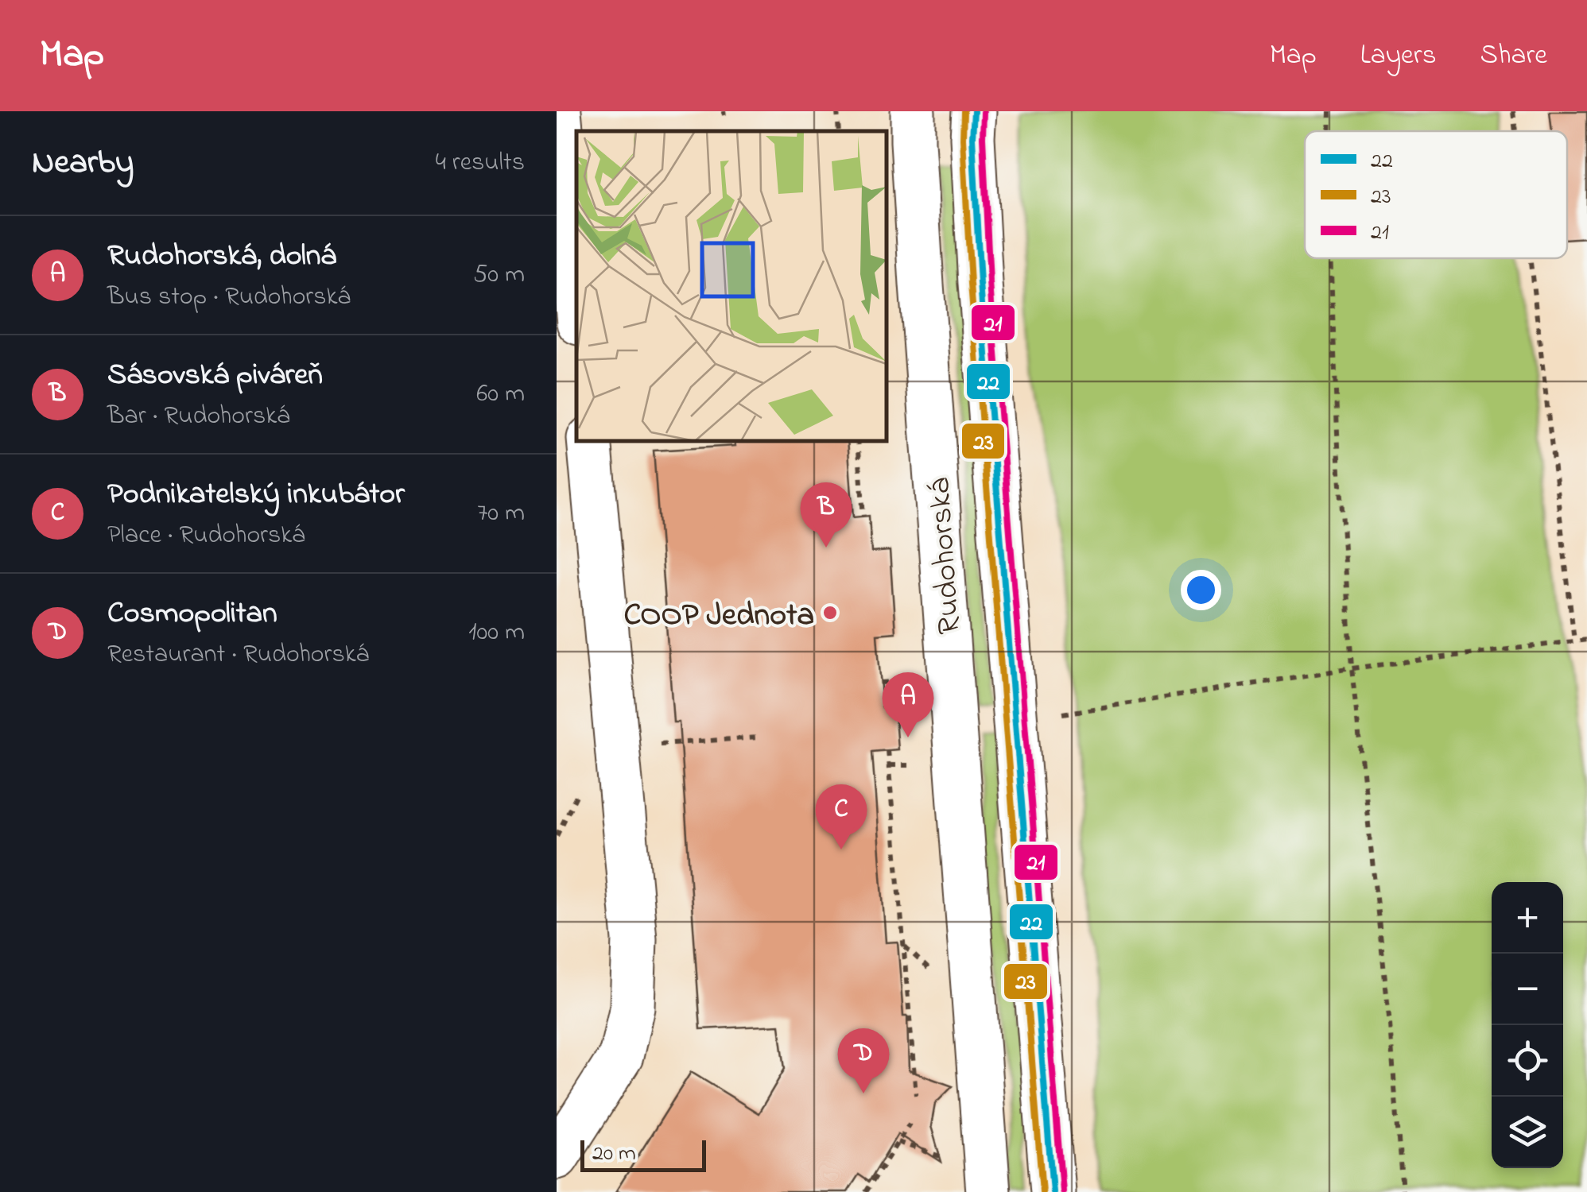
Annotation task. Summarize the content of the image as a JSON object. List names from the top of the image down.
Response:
{
  "streets": {
    "street": ["Rudohorská"]
  },
  "places": ["COOP Jednota"],
  "lines": ["transit line 22", "transit line 23", "transit line 21"],
  "legend": ["22", "23", "21"],
  "scale_bar": "20 m",
  "page": {
    "header": "Map",
    "nav": ["Map", "Layers", "Share"],
    "heading": ["Nearby", "4 results"],
    "list": [
      {
        "mark": "A",
        "name": "Rudohorská, dolná",
        "note": "Bus stop · Rudohorská",
        "value": "50 m"
      },
      {
        "mark": "B",
        "name": "Sásovská piváreň",
        "note": "Bar · Rudohorská",
        "value": "60 m"
      },
      {
        "mark": "C",
        "name": "Podnikatelský inkubátor",
        "note": "Place · Rudohorská",
        "value": "70 m"
      },
      {
        "mark": "D",
        "name": "Cosmopolitan",
        "note": "Restaurant · Rudohorská",
        "value": "100 m"
      }
    ],
    "pins": [
      "B",
      "A",
      "C",
      "D"
    ],
    "map_buttons": ["+", "−"],
    "scale": "20 m"
  }
}
